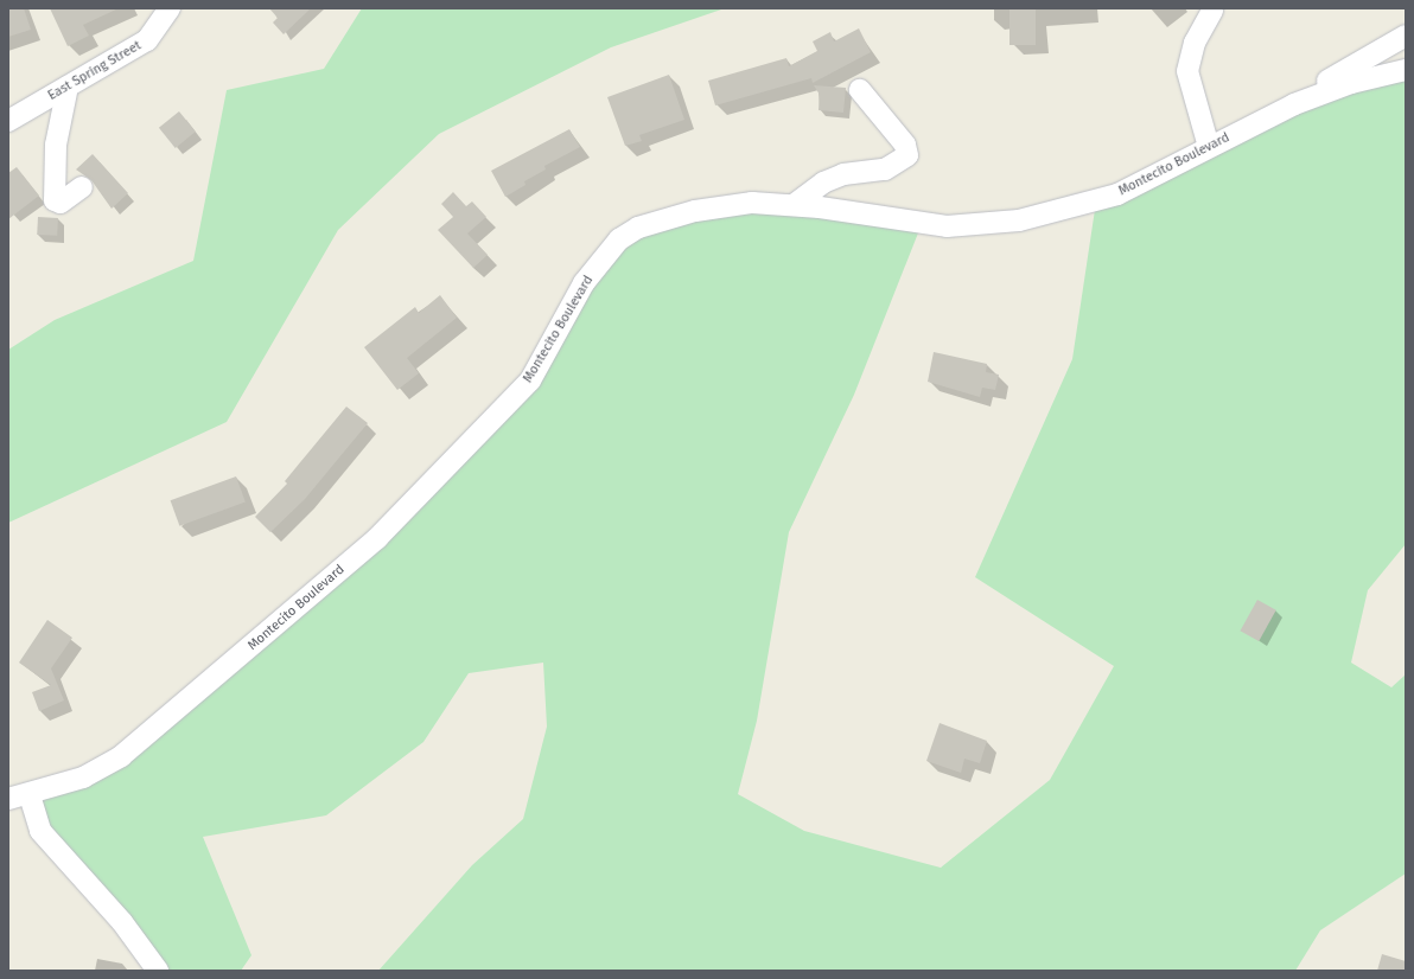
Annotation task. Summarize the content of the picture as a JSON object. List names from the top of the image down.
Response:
{
  "streets": {
    "street": ["East Spring Street", "Montecito Boulevard"]
  }
}
